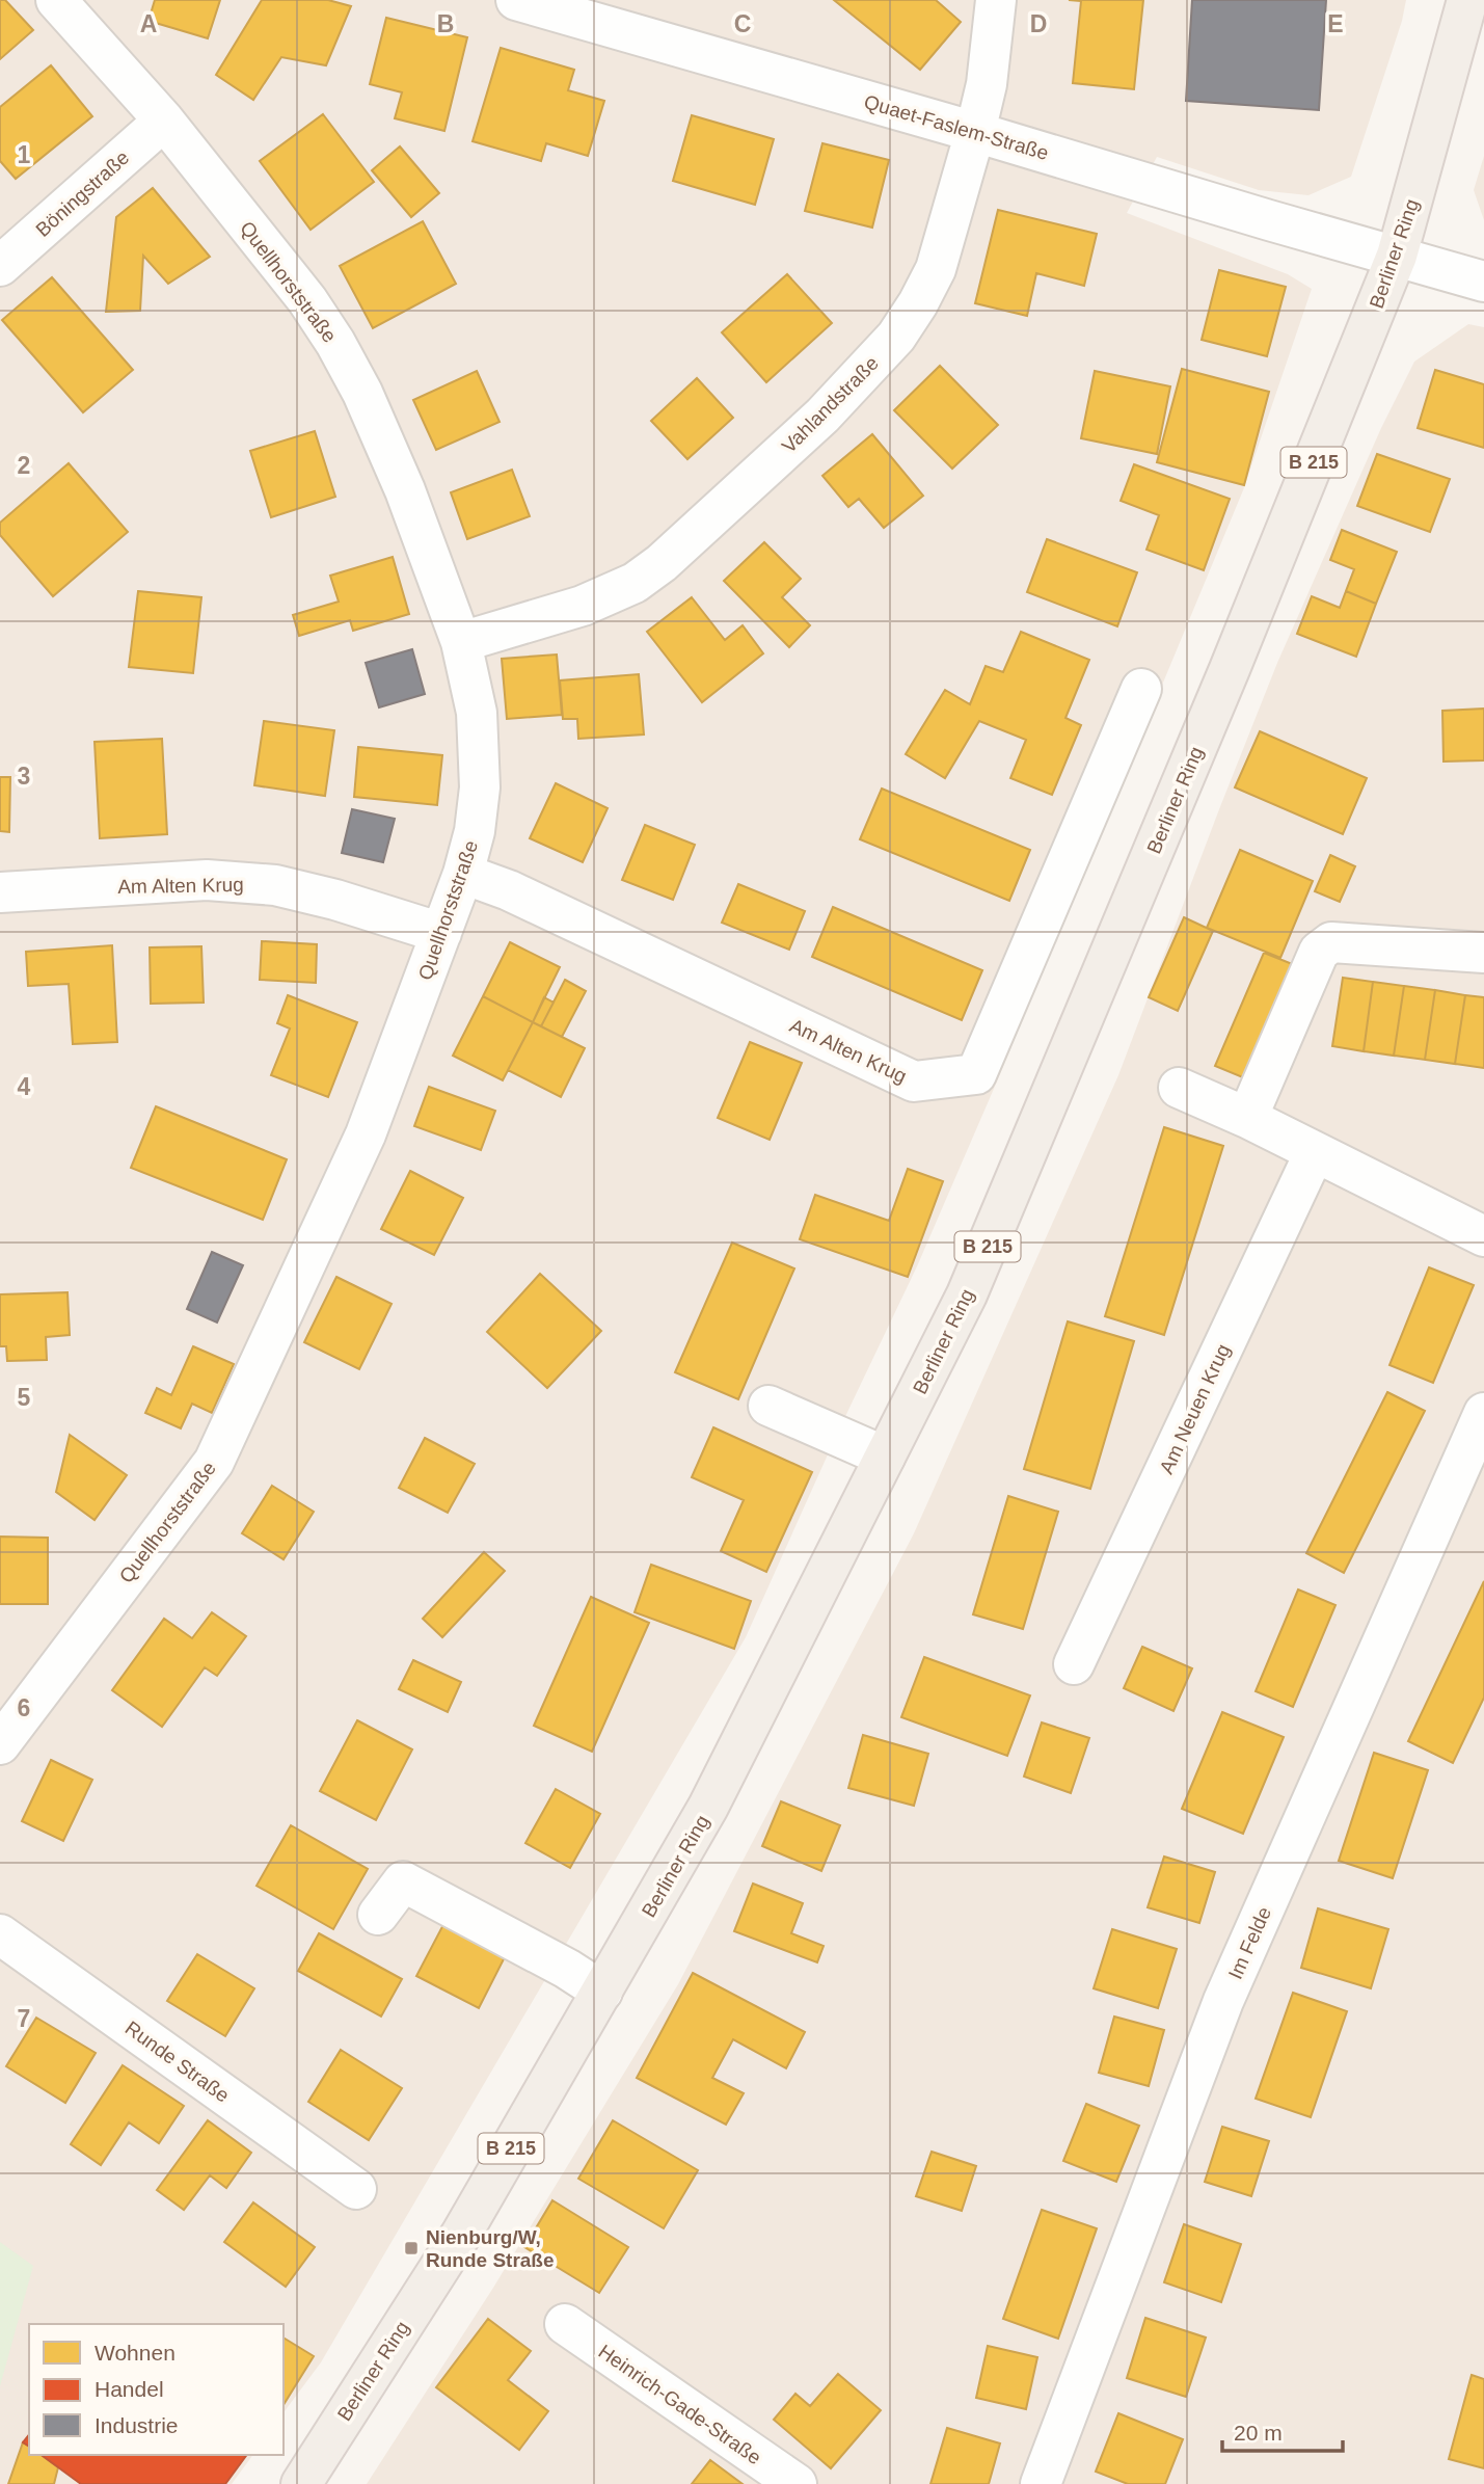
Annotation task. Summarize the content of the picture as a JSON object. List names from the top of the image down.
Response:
{
  "streets": {
    "main road": ["Berliner Ring", "B 215"],
    "street": [
      "Quaet-Faslem-Straße",
      "Böningstraße",
      "Quellhorststraße",
      "Vahlandstraße",
      "Am Alten Krug",
      "Am Neuen Krug",
      "Im Felde",
      "Runde Straße",
      "Heinrich-Gade-Straße"
    ]
  },
  "crossings": [
    ["Quaet-Faslem-Straße", "Berliner Ring"],
    ["Quaet-Faslem-Straße", "Vahlandstraße"],
    ["Böningstraße", "Quellhorststraße"],
    ["Quellhorststraße", "Vahlandstraße"],
    ["Quellhorststraße", "Am Alten Krug"]
  ],
  "places": {
    "transit": ["Nienburg/W, Runde Straße"]
  },
  "legend": ["Wohnen", "Handel", "Industrie"],
  "scale_bar": "20 m",
  "grid": {
    "columns": [
      "A",
      "B",
      "C",
      "D",
      "E"
    ],
    "rows": [
      "1",
      "2",
      "3",
      "4",
      "5",
      "6",
      "7"
    ]
  }
}
